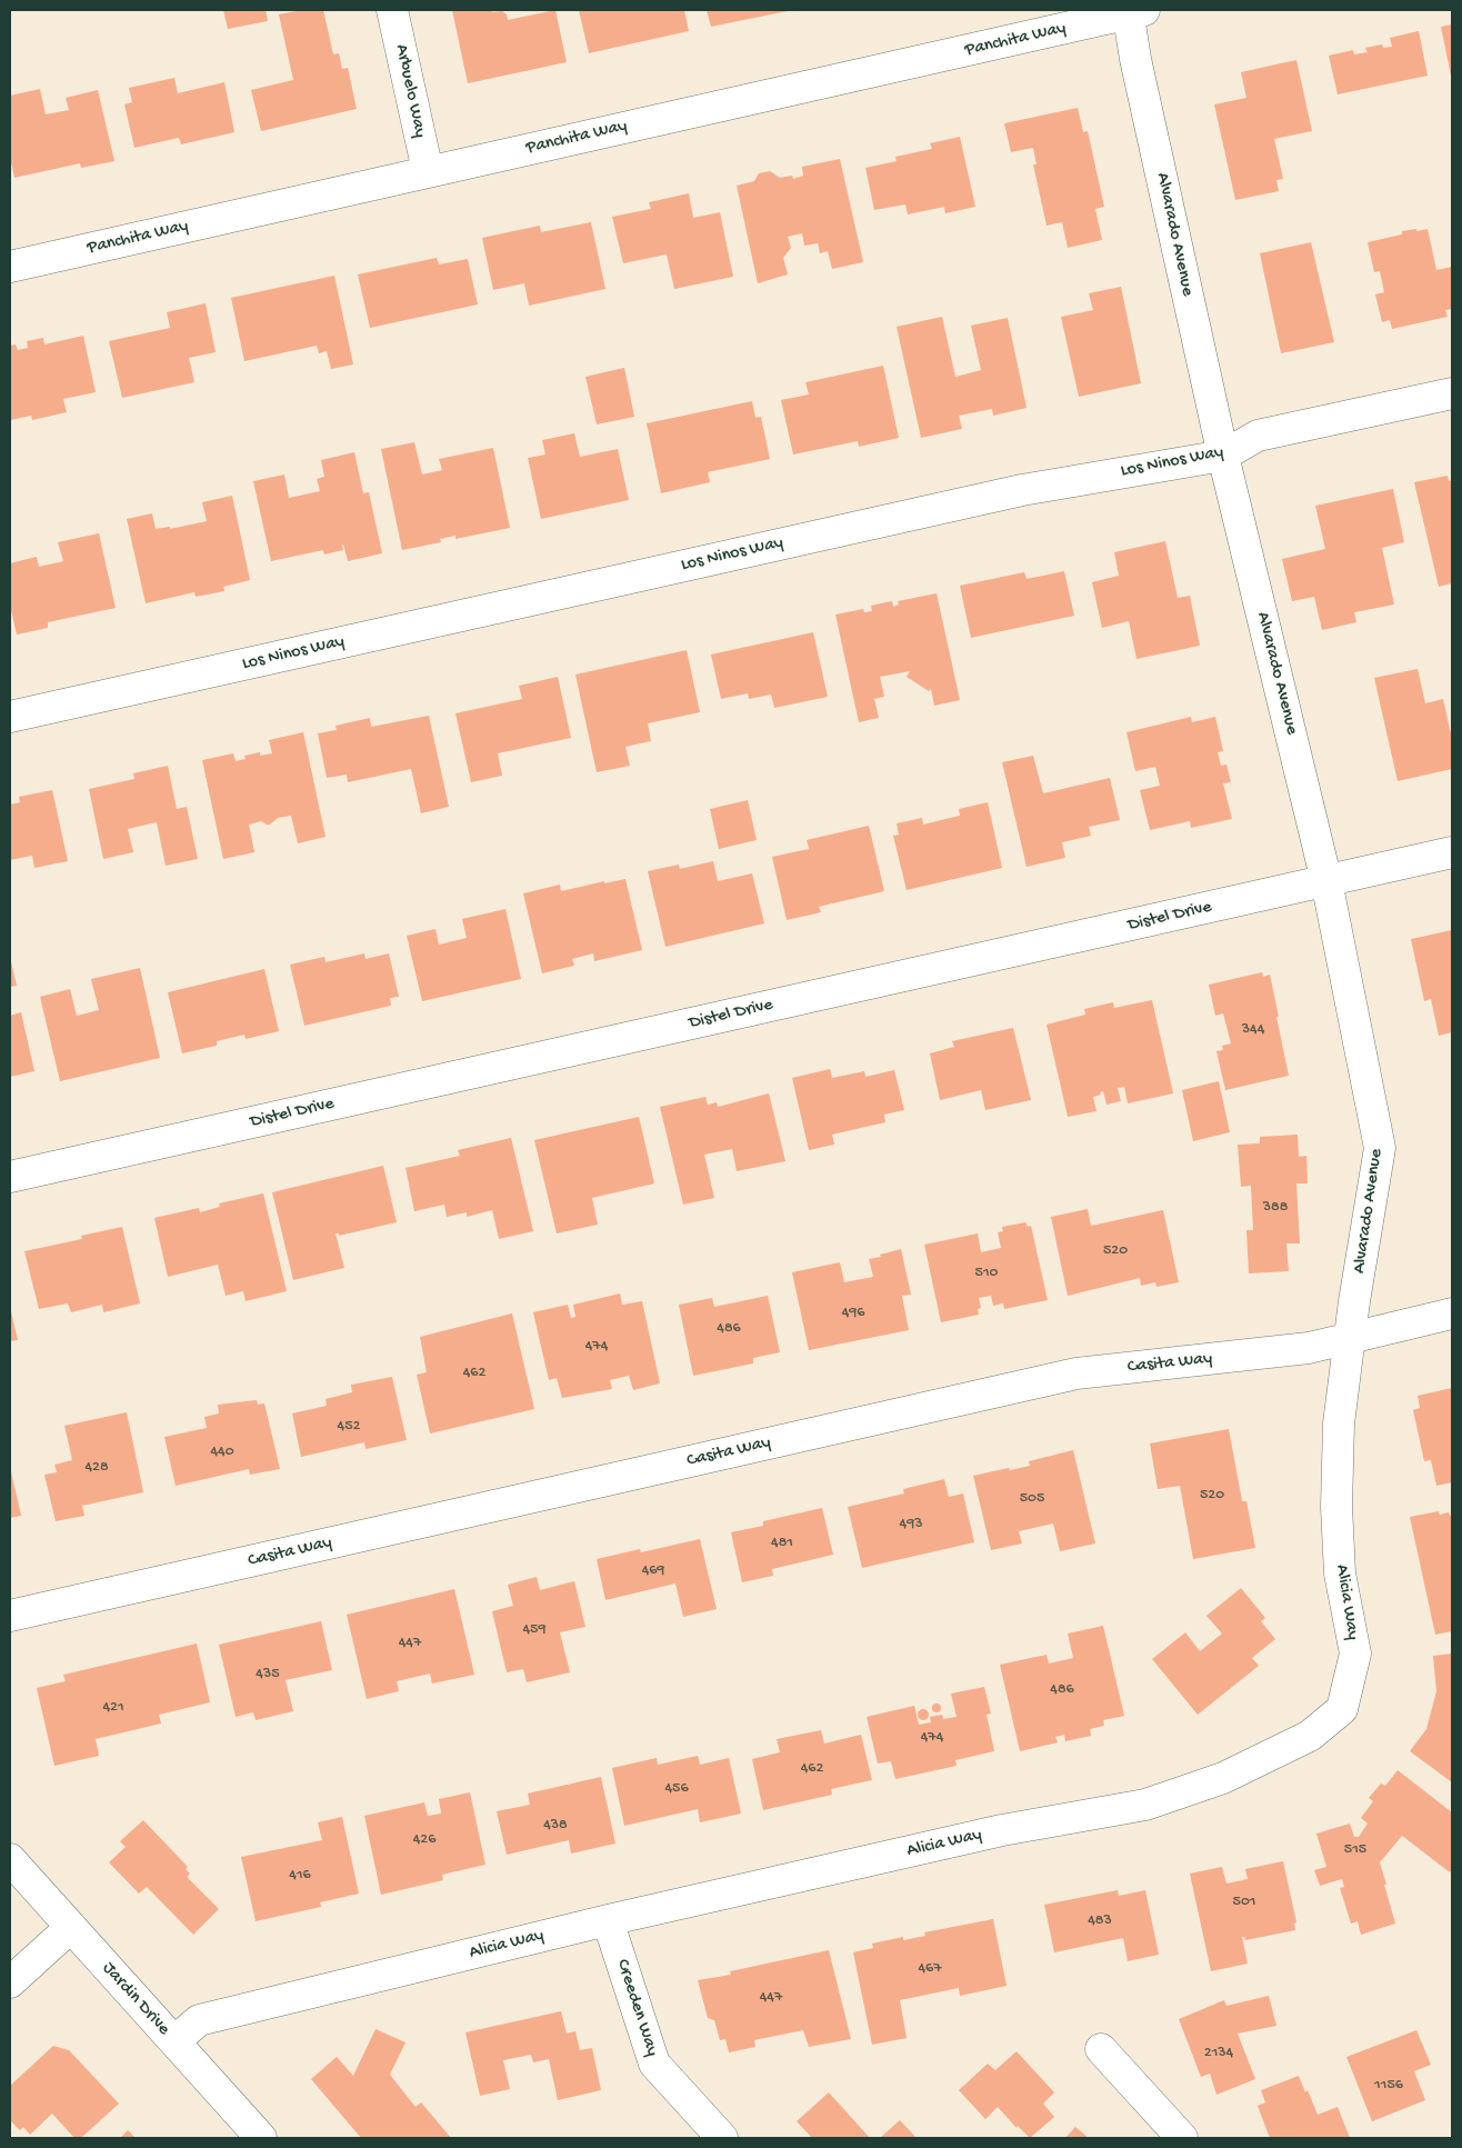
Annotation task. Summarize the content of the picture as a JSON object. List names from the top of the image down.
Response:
{
  "streets": {
    "street": [
      "Panchita Way",
      "Arbuelo Way",
      "Alvarado Avenue",
      "Los Ninos Way",
      "Distel Drive",
      "Casita Way",
      "Alicia Way",
      "Jardin Drive",
      "Creeden Way"
    ]
  },
  "crossings": [
    ["Panchita Way", "Arbuelo Way"],
    ["Panchita Way", "Alvarado Avenue"],
    ["Alvarado Avenue", "Los Ninos Way"],
    ["Alvarado Avenue", "Distel Drive"],
    ["Alvarado Avenue", "Casita Way"],
    ["Alvarado Avenue", "Alicia Way"],
    ["Casita Way", "Alicia Way"],
    ["Alicia Way", "Jardin Drive"],
    ["Alicia Way", "Creeden Way"]
  ],
  "house_numbers": [
    "344",
    "388",
    "520",
    "510",
    "496",
    "486",
    "474",
    "462",
    "452",
    "440",
    "428",
    "520",
    "505",
    "493",
    "481",
    "469",
    "459",
    "447",
    "435",
    "486",
    "421",
    "474",
    "462",
    "456",
    "438",
    "426",
    "515",
    "416",
    "501",
    "483",
    "467",
    "447",
    "2134",
    "1156"
  ]
}
